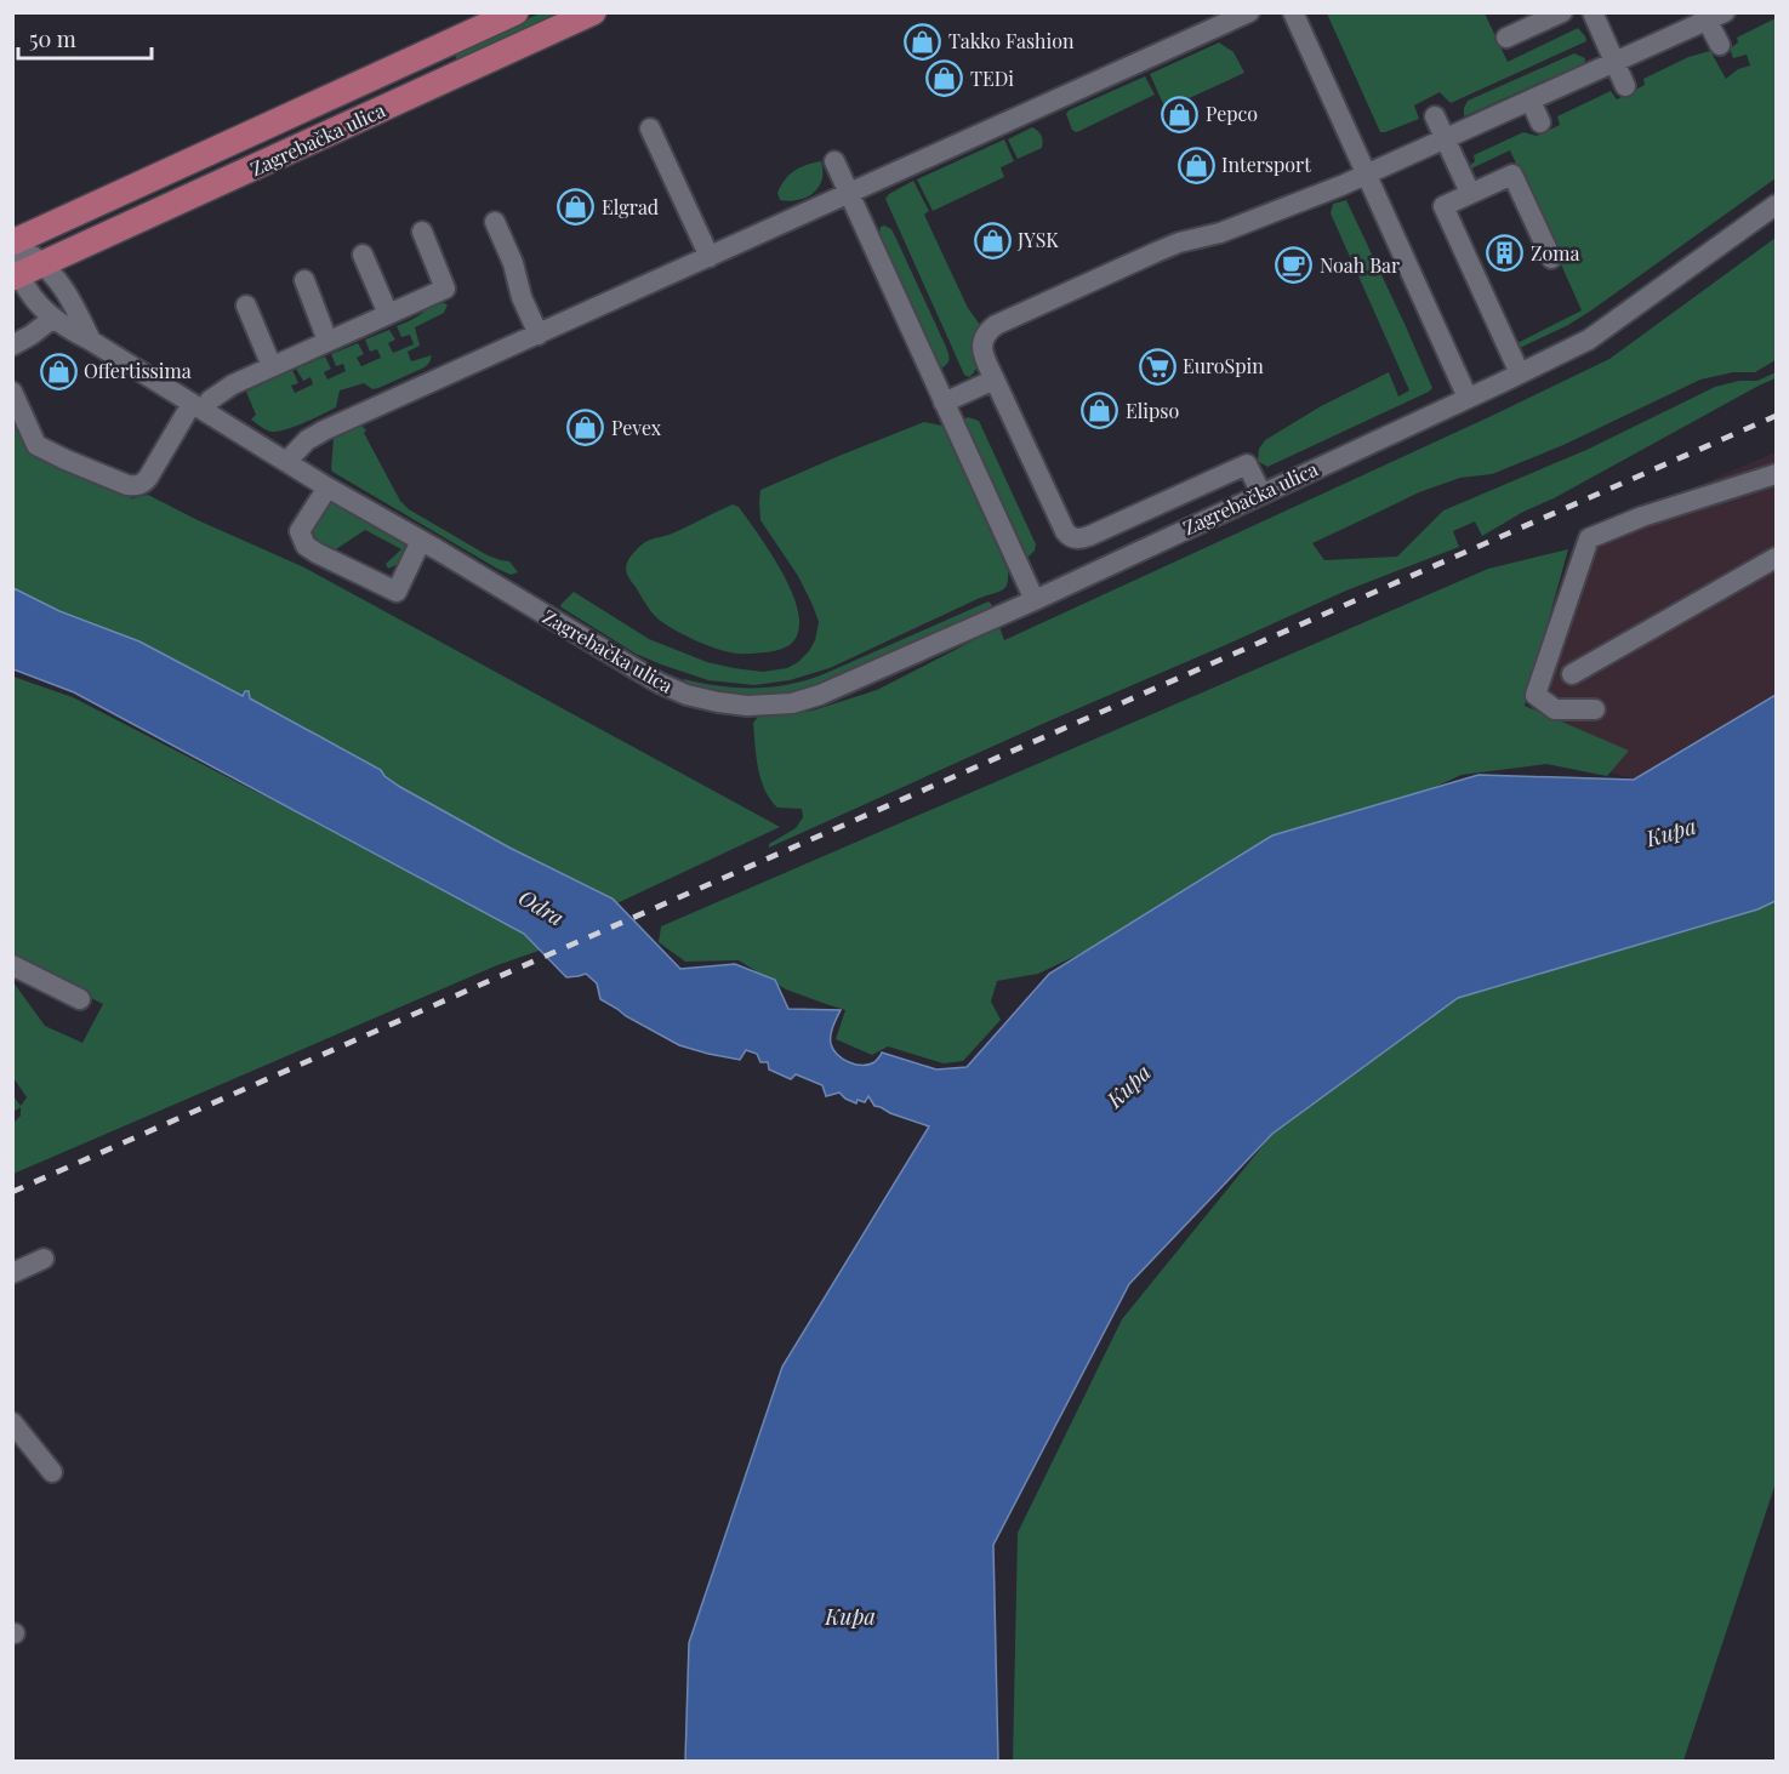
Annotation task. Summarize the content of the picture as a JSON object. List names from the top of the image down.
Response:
{
  "streets": {
    "main road": ["Zagrebačka ulica"]
  },
  "water": ["Kupa", "Odra"],
  "places": {
    "shop": [
      "Takko Fashion",
      "TEDi",
      "Pepco",
      "Intersport",
      "Elgrad",
      "JYSK",
      "Offertissima",
      "Elipso",
      "Pevex"
    ],
    "building": ["Zoma"],
    "cafe": ["Noah Bar"],
    "supermarket": ["EuroSpin"]
  },
  "scale_bar": "50 m"
}
